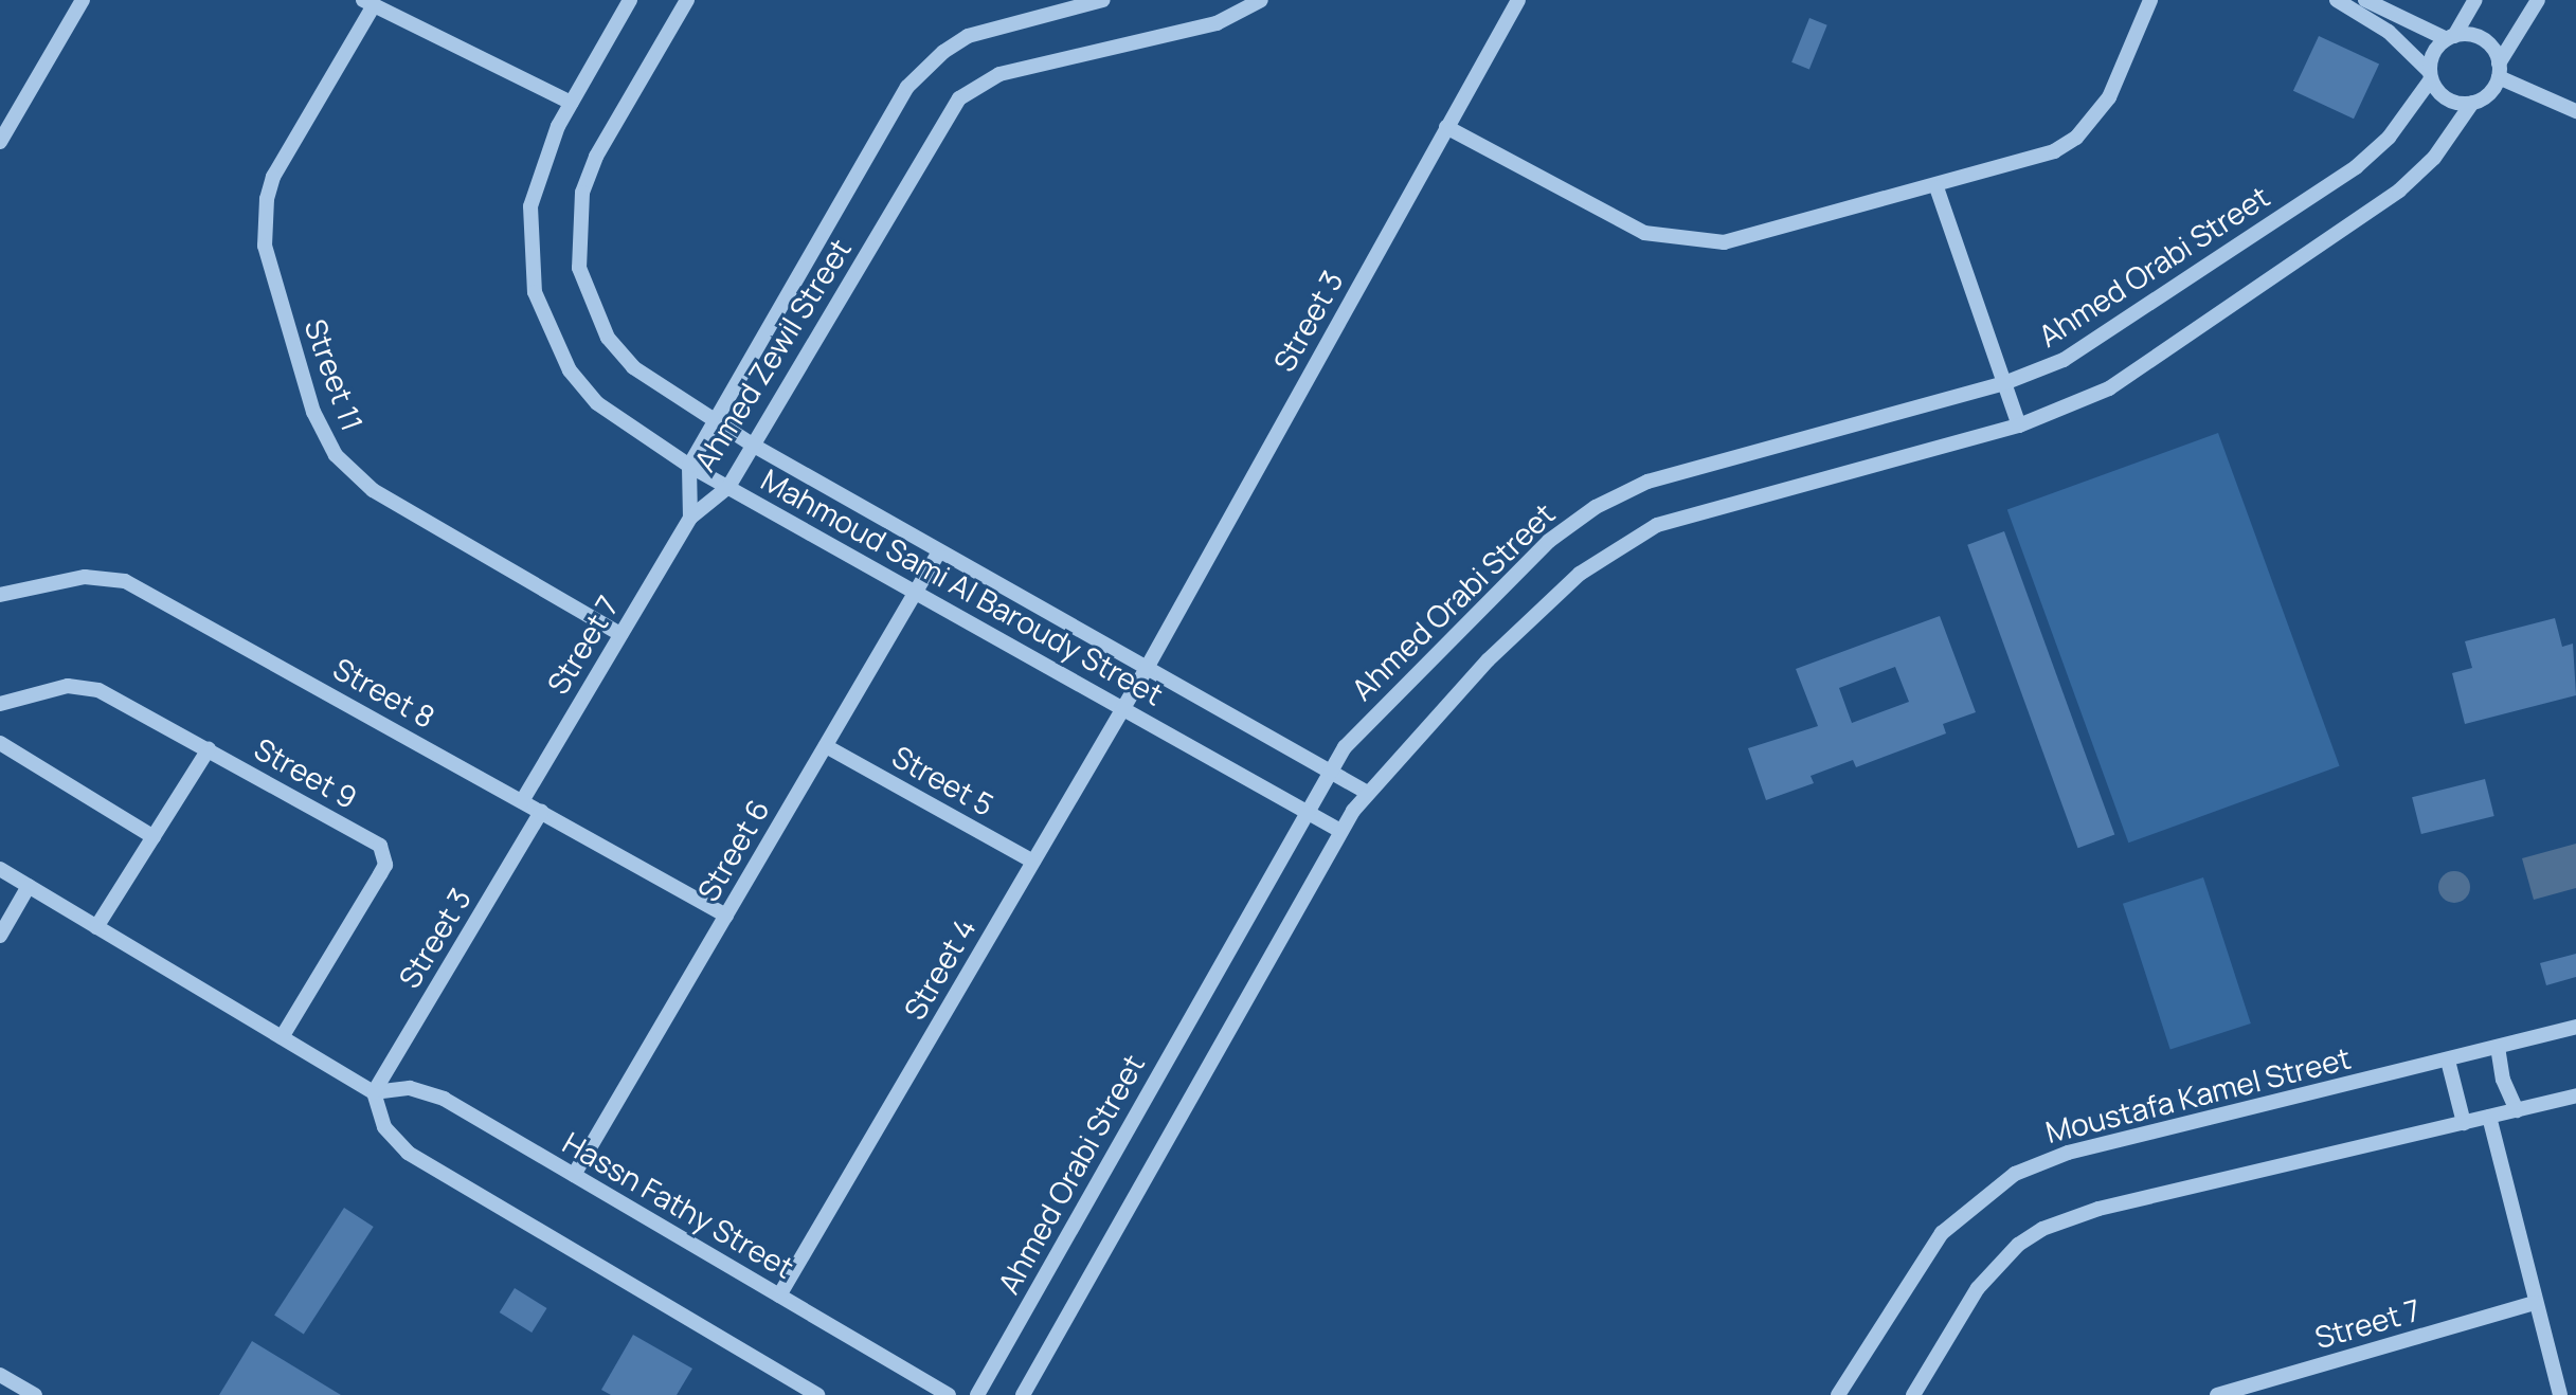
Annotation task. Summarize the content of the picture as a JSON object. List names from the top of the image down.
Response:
{
  "streets": {
    "street": [
      "Ahmed Orabi Street",
      "Street 3",
      "Ahmed Zewil Street",
      "Street 11",
      "Mahmoud Sami Al Baroudy Street",
      "Street 7",
      "Street 8",
      "Street 9",
      "Street 5",
      "Street 6",
      "Street 4",
      "Moustafa Kamel Street",
      "Hassn Fathy Street"
    ]
  },
  "crossings": [
    ["Ahmed Orabi Street", "Mahmoud Sami Al Baroudy Street"],
    ["Street 3", "Mahmoud Sami Al Baroudy Street"],
    ["Street 3", "Street 8"],
    ["Street 3", "Street 4"],
    ["Street 3", "Hassn Fathy Street"],
    ["Ahmed Zewil Street", "Mahmoud Sami Al Baroudy Street"],
    ["Ahmed Zewil Street", "Street 7"],
    ["Street 11", "Street 7"],
    ["Mahmoud Sami Al Baroudy Street", "Street 6"],
    ["Mahmoud Sami Al Baroudy Street", "Street 4"],
    ["Street 7", "Street 8"],
    ["Street 8", "Street 6"],
    ["Street 5", "Street 6"],
    ["Street 5", "Street 4"],
    ["Street 6", "Hassn Fathy Street"],
    ["Street 4", "Hassn Fathy Street"]
  ]
}
